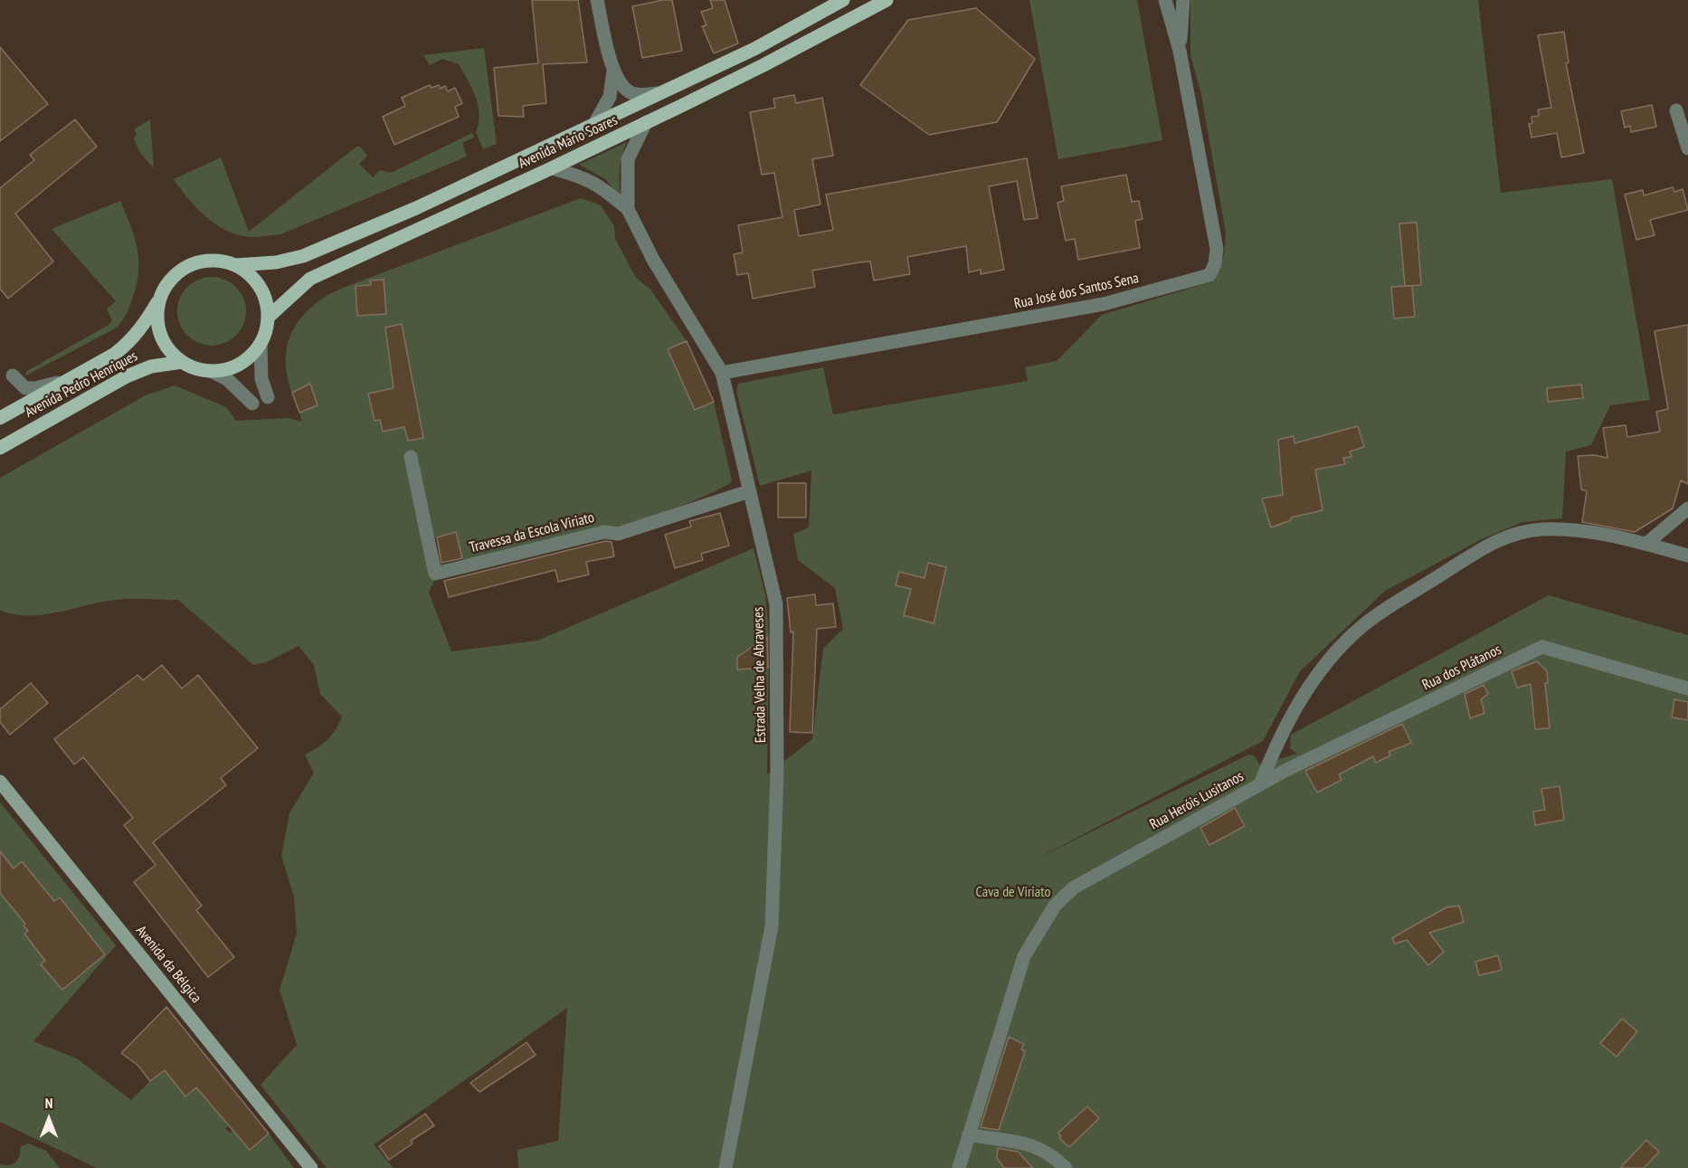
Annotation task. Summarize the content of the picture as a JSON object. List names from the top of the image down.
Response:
{
  "streets": {
    "main road": ["Avenida Mário Soares", "Avenida Pedro Henriques", "Avenida da Bélgica"],
    "street": [
      "Rua José dos Santos Sena",
      "Travessa da Escola Viriato",
      "Rua dos Plátanos",
      "Estrada Velha de Abraveses",
      "Rua Heróis Lusitanos"
    ]
  },
  "crossings": [
    ["Avenida Mário Soares", "Avenida Pedro Henriques"],
    ["Rua José dos Santos Sena", "Estrada Velha de Abraveses"],
    ["Travessa da Escola Viriato", "Estrada Velha de Abraveses"],
    ["Rua dos Plátanos", "Rua Heróis Lusitanos"]
  ],
  "parks": ["Cava de Viriato"],
  "north": "top"
}
